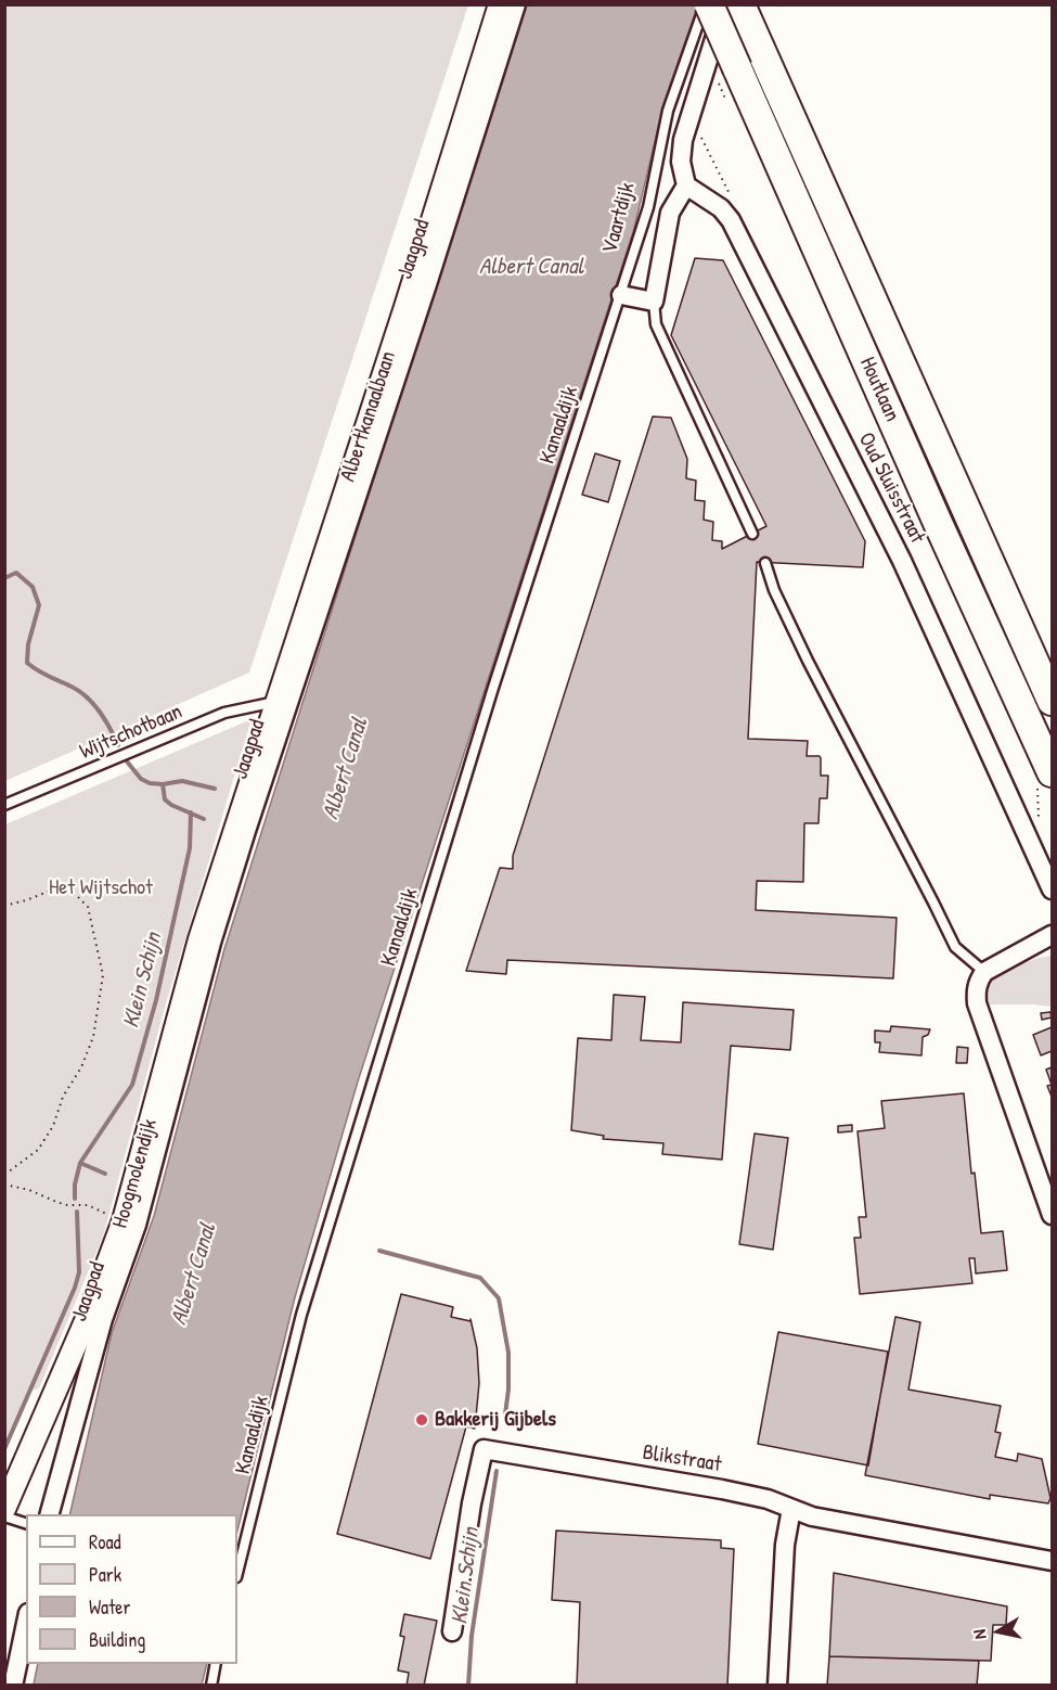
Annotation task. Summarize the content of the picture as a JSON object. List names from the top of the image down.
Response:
{
  "streets": {
    "main road": ["Houtlaan"],
    "street": [
      "Jaagpad",
      "Albertkanaalbaan",
      "Oud Sluisstraat",
      "Hoogmolendijk",
      "Blikstraat"
    ],
    "lane": ["Vaartdijk", "Kanaaldijk", "Wijtschotbaan"]
  },
  "crossings": [
    ["Vaartdijk", "Houtlaan"],
    ["Vaartdijk", "Kanaaldijk"],
    ["Albertkanaalbaan", "Wijtschotbaan"],
    ["Albertkanaalbaan", "Hoogmolendijk"]
  ],
  "water": ["Albert Canal", "Klein Schijn"],
  "parks": ["Het Wijtschot"],
  "places": ["Bakkerij Gijbels"],
  "legend": [
    "Road",
    "Park",
    "Water",
    "Building"
  ],
  "north": "left"
}
